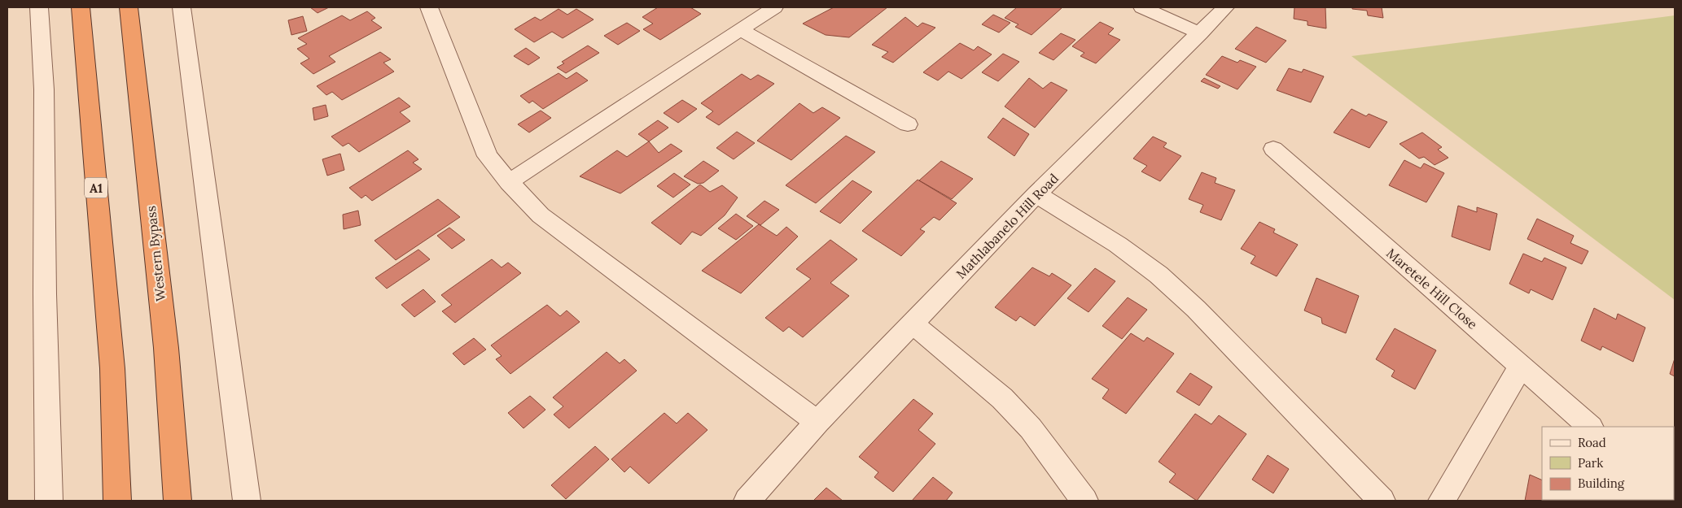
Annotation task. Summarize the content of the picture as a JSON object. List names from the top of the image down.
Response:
{
  "streets": {
    "highway": ["A1", "Western Bypass"],
    "street": ["Mathlabanelo Hill Road", "Maretele Hill Close"]
  },
  "legend": ["Road", "Park", "Building"]
}
